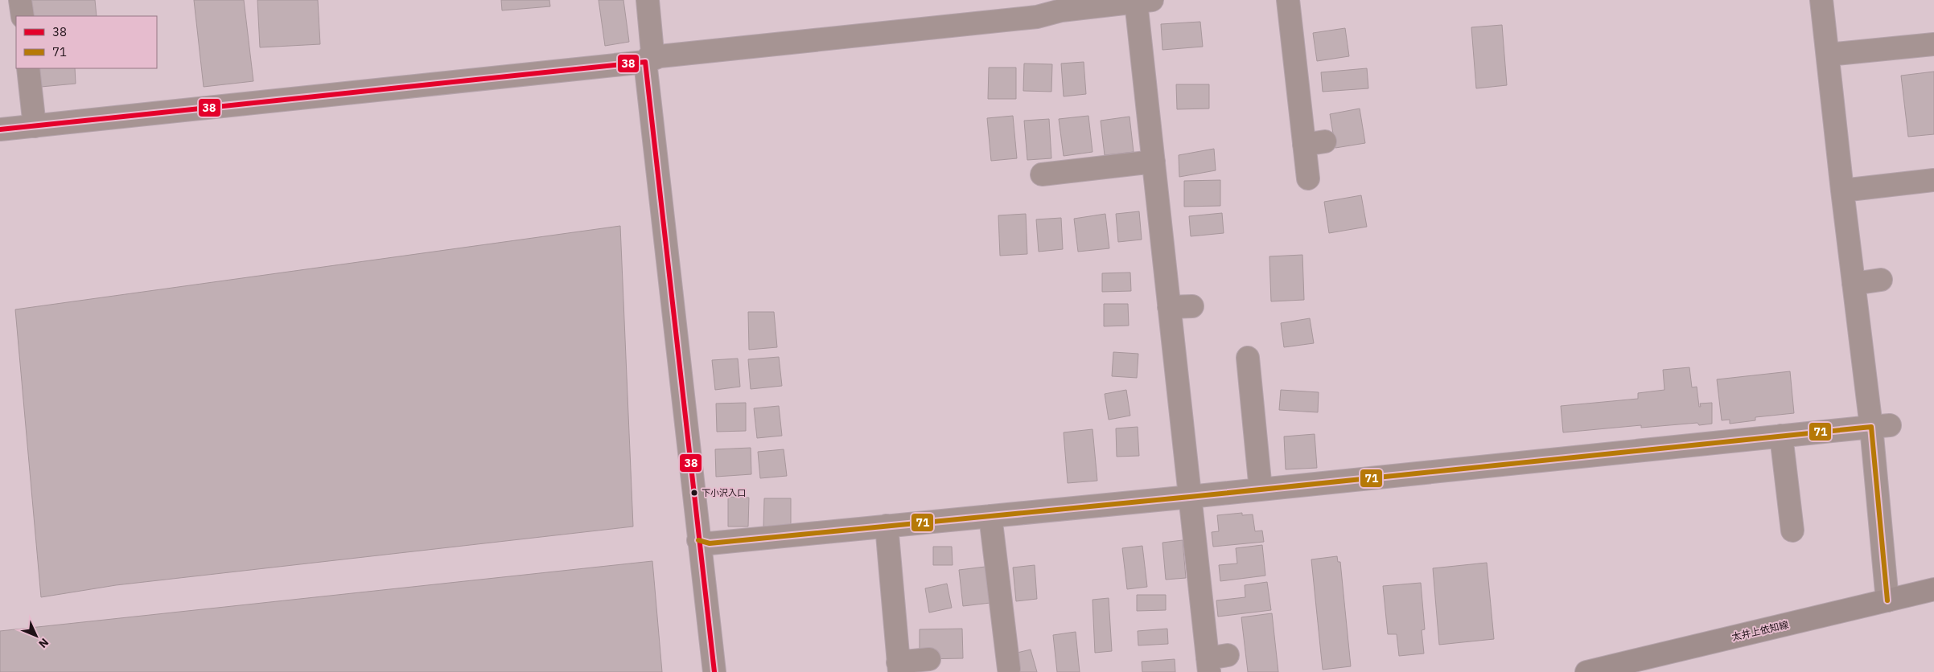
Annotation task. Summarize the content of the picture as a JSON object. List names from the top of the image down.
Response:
{
  "streets": {
    "main road": ["太井上依知線"]
  },
  "places": ["下小沢入口"],
  "lines": ["transit line 38", "transit line 71"],
  "legend": ["38", "71"],
  "north": "bottom right"
}
